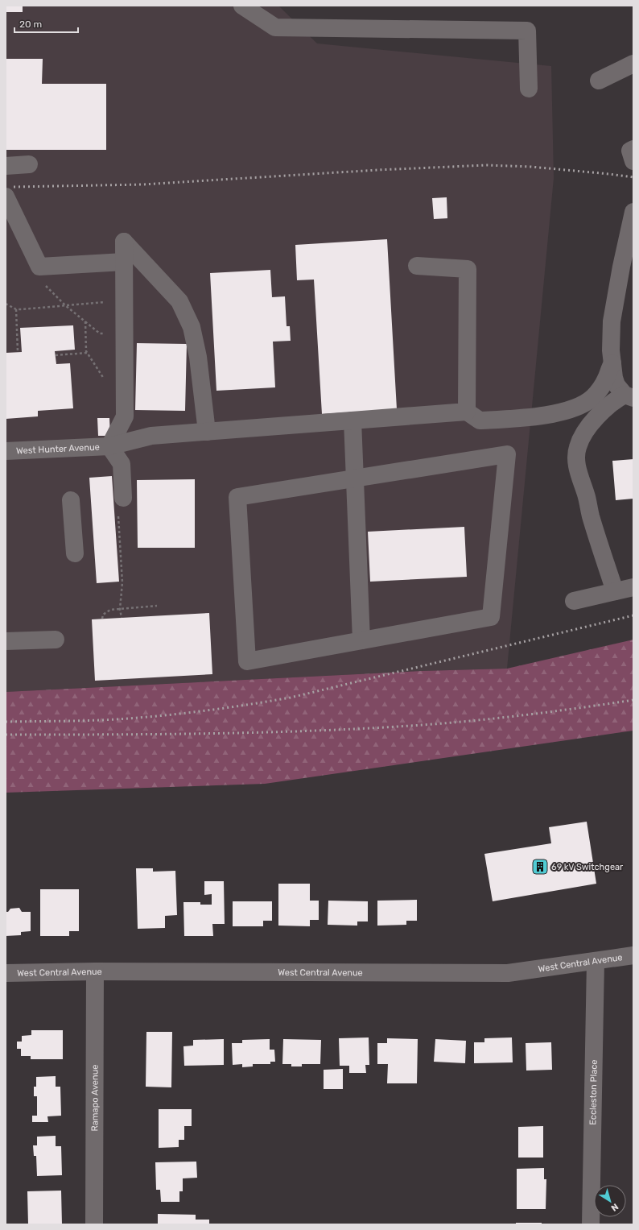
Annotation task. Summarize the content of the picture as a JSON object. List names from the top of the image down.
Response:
{
  "streets": {
    "street": [
      "West Hunter Avenue",
      "West Central Avenue",
      "Eccleston Place",
      "Ramapo Avenue"
    ]
  },
  "crossings": [
    ["West Central Avenue", "Eccleston Place"],
    ["West Central Avenue", "Ramapo Avenue"]
  ],
  "places": {
    "building": ["69 kV Switchgear"]
  },
  "scale_bar": "20 m",
  "north": "bottom right"
}
